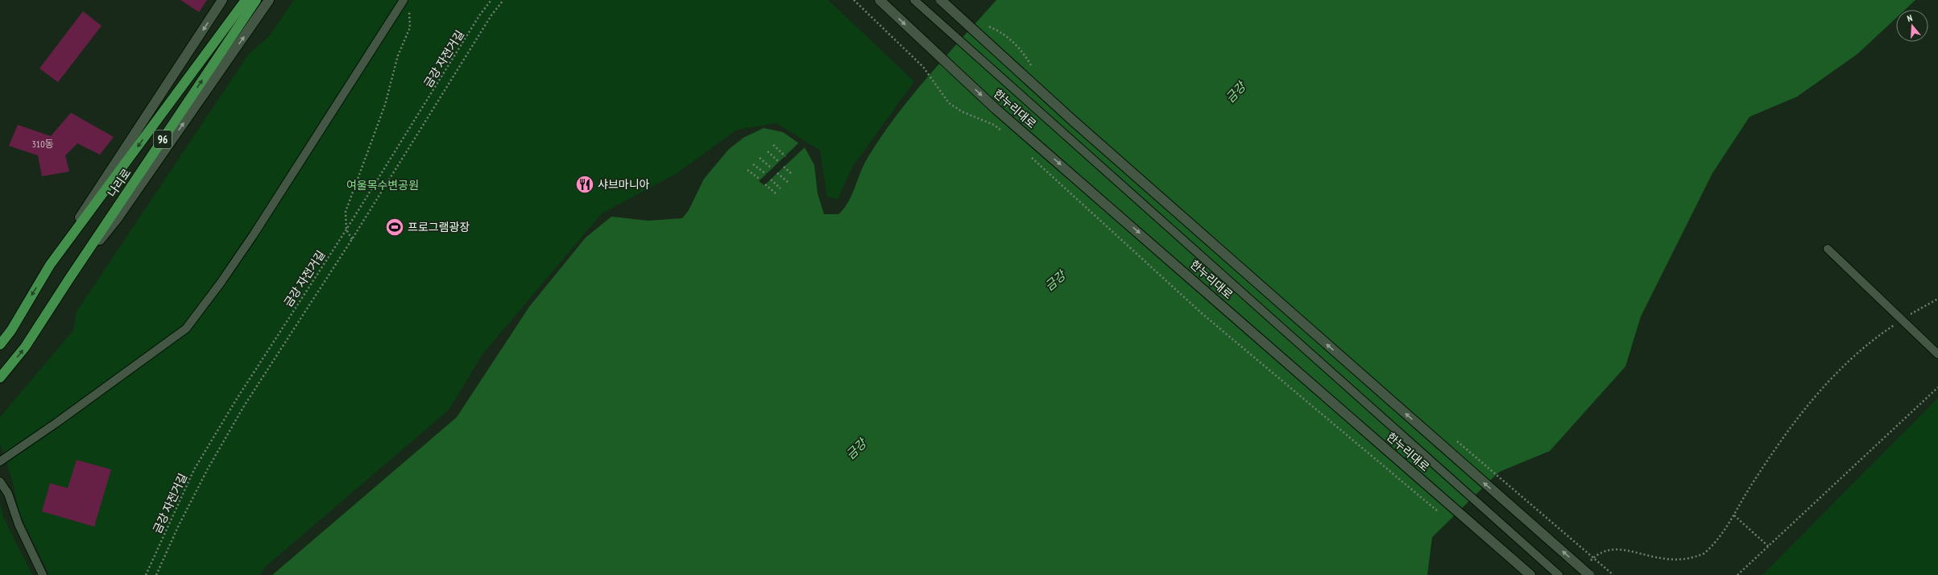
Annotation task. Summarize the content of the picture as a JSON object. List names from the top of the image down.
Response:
{
  "streets": {
    "main road": ["96", "나리로"],
    "street": ["한누리대로"],
    "path": ["금강 자전거길"]
  },
  "crossings": [
    ["96", "나리로"]
  ],
  "water": ["금강"],
  "parks": ["여울목수변공원"],
  "places": {
    "restaurant": ["샤브마니아"],
    "sports": ["프로그램광장"]
  },
  "house_numbers": ["310동"],
  "north": "top"
}
